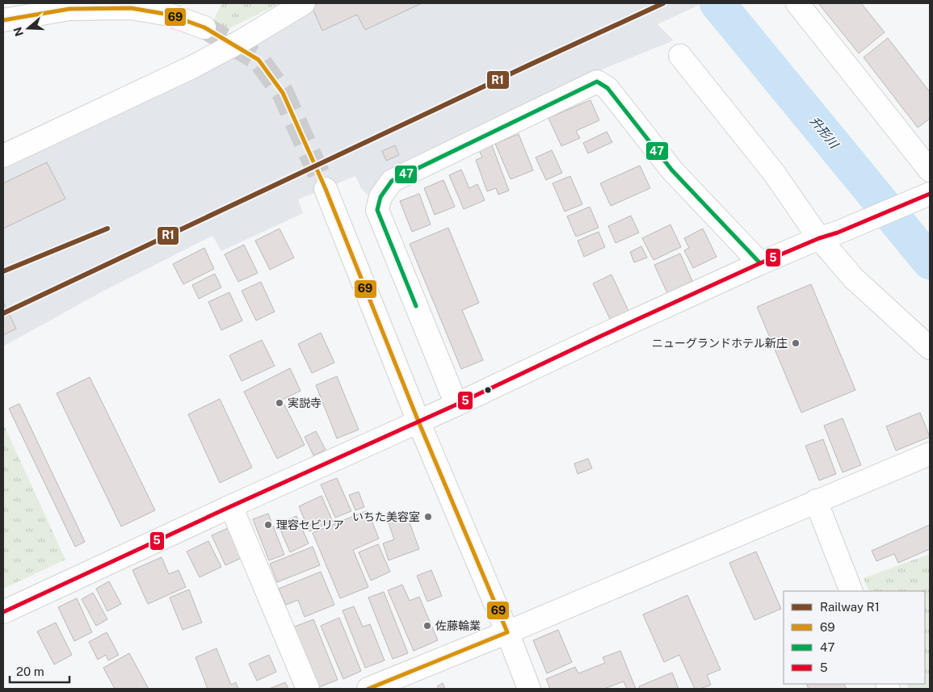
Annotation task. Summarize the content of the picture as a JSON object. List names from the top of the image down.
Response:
{
  "water": ["升形川"],
  "places": [
    "ニューグランドホテル新庄",
    "実説寺",
    "いちた美容室",
    "理容セビリア",
    "佐藤輪業"
  ],
  "lines": [
    "rail line R1",
    "transit line 69",
    "transit line 47",
    "transit line 5"
  ],
  "legend": [
    "Railway R1",
    "69",
    "47",
    "5"
  ],
  "scale_bar": "20 m",
  "north": "left"
}
